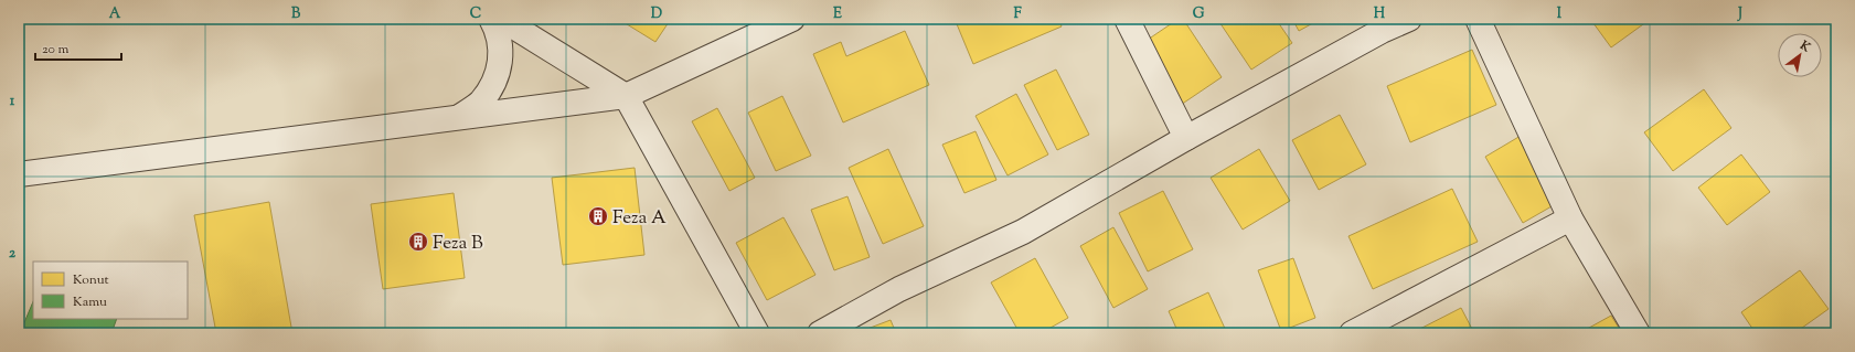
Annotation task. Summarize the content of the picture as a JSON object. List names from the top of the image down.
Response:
{
  "places": {
    "building": ["Feza A", "Feza B"]
  },
  "legend": ["Konut", "Kamu"],
  "scale_bar": "20 m",
  "north": "top right",
  "grid": {
    "columns": [
      "A",
      "B",
      "C",
      "D",
      "E",
      "F",
      "G",
      "H",
      "I",
      "J"
    ],
    "rows": ["1", "2"]
  }
}
